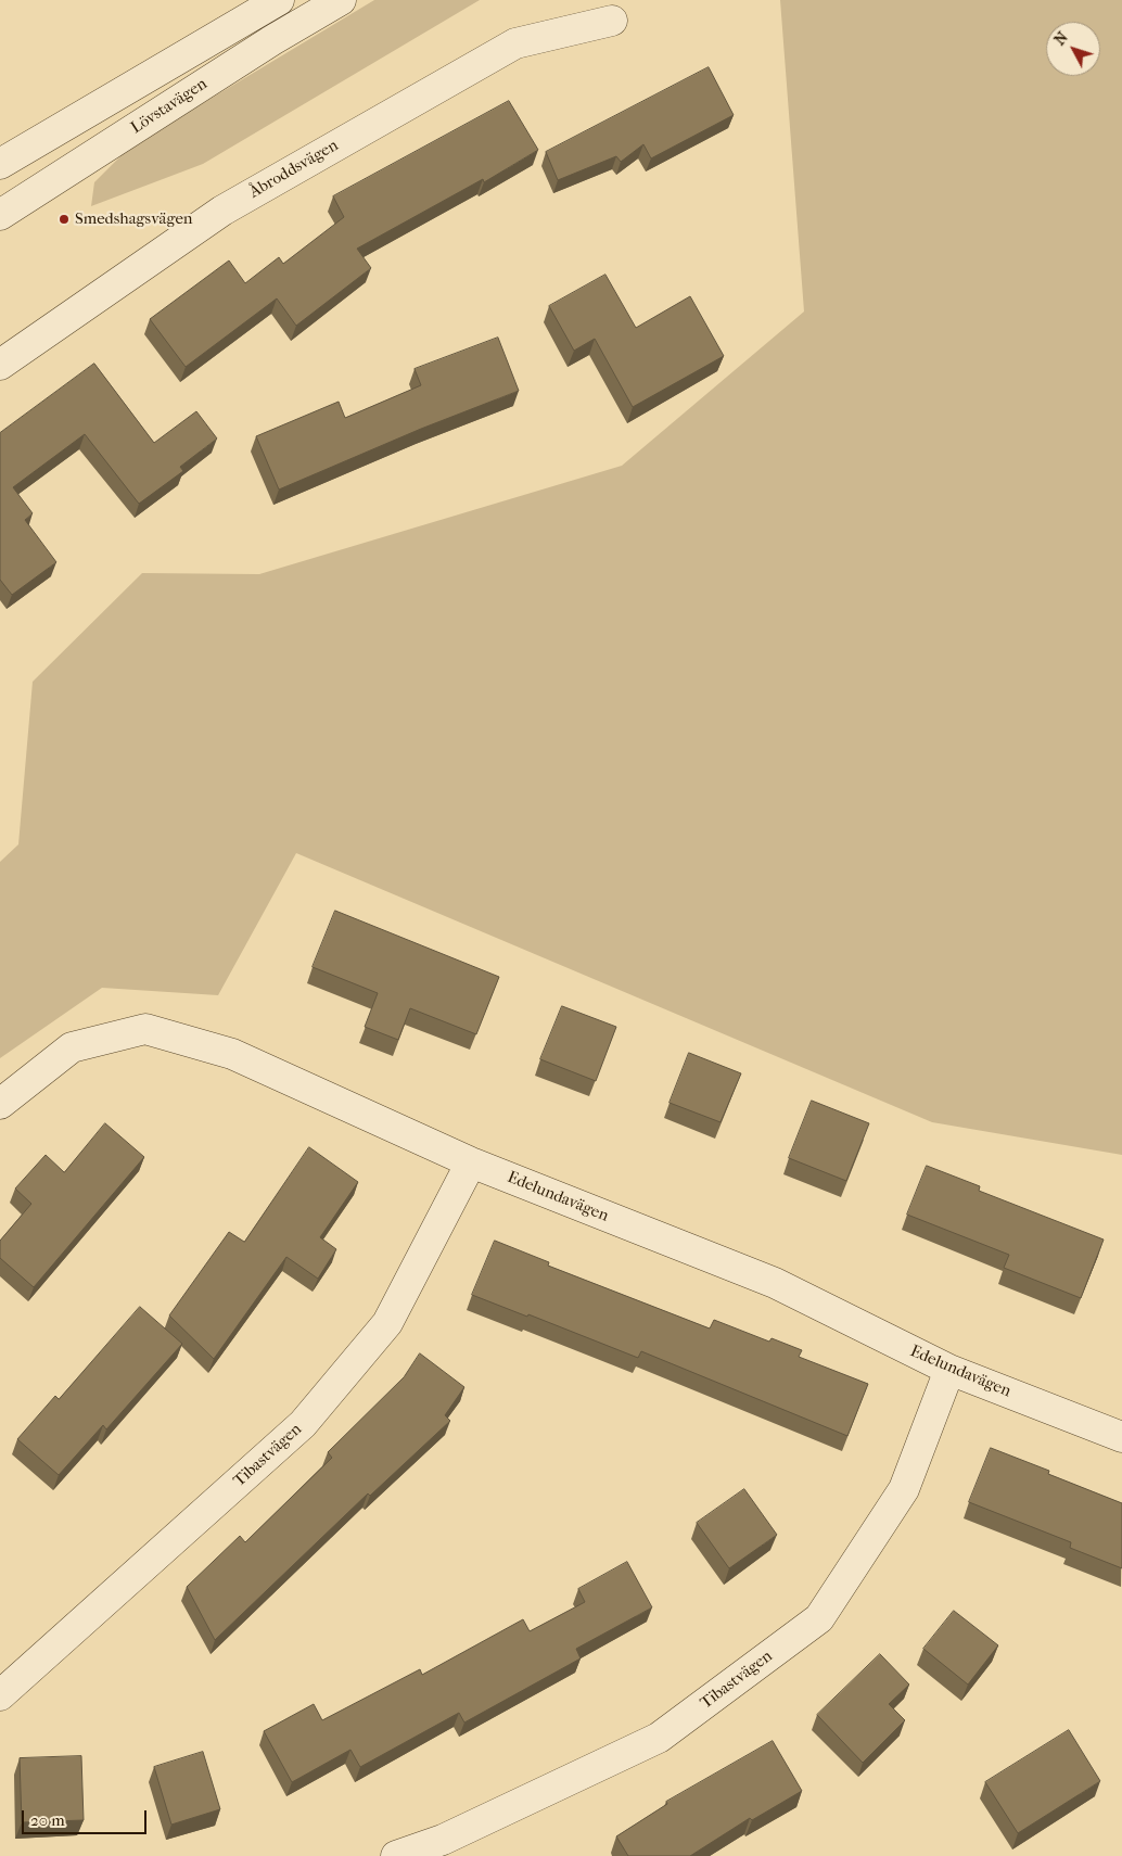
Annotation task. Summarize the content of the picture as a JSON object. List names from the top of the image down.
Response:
{
  "streets": {
    "street": [
      "Lövstavägen",
      "Åbroddsvägen",
      "Edelundavägen",
      "Tibastvägen"
    ]
  },
  "crossings": [
    ["Edelundavägen", "Tibastvägen"]
  ],
  "places": ["Smedshagsvägen"],
  "scale_bar": "20 m",
  "north": "top left"
}
